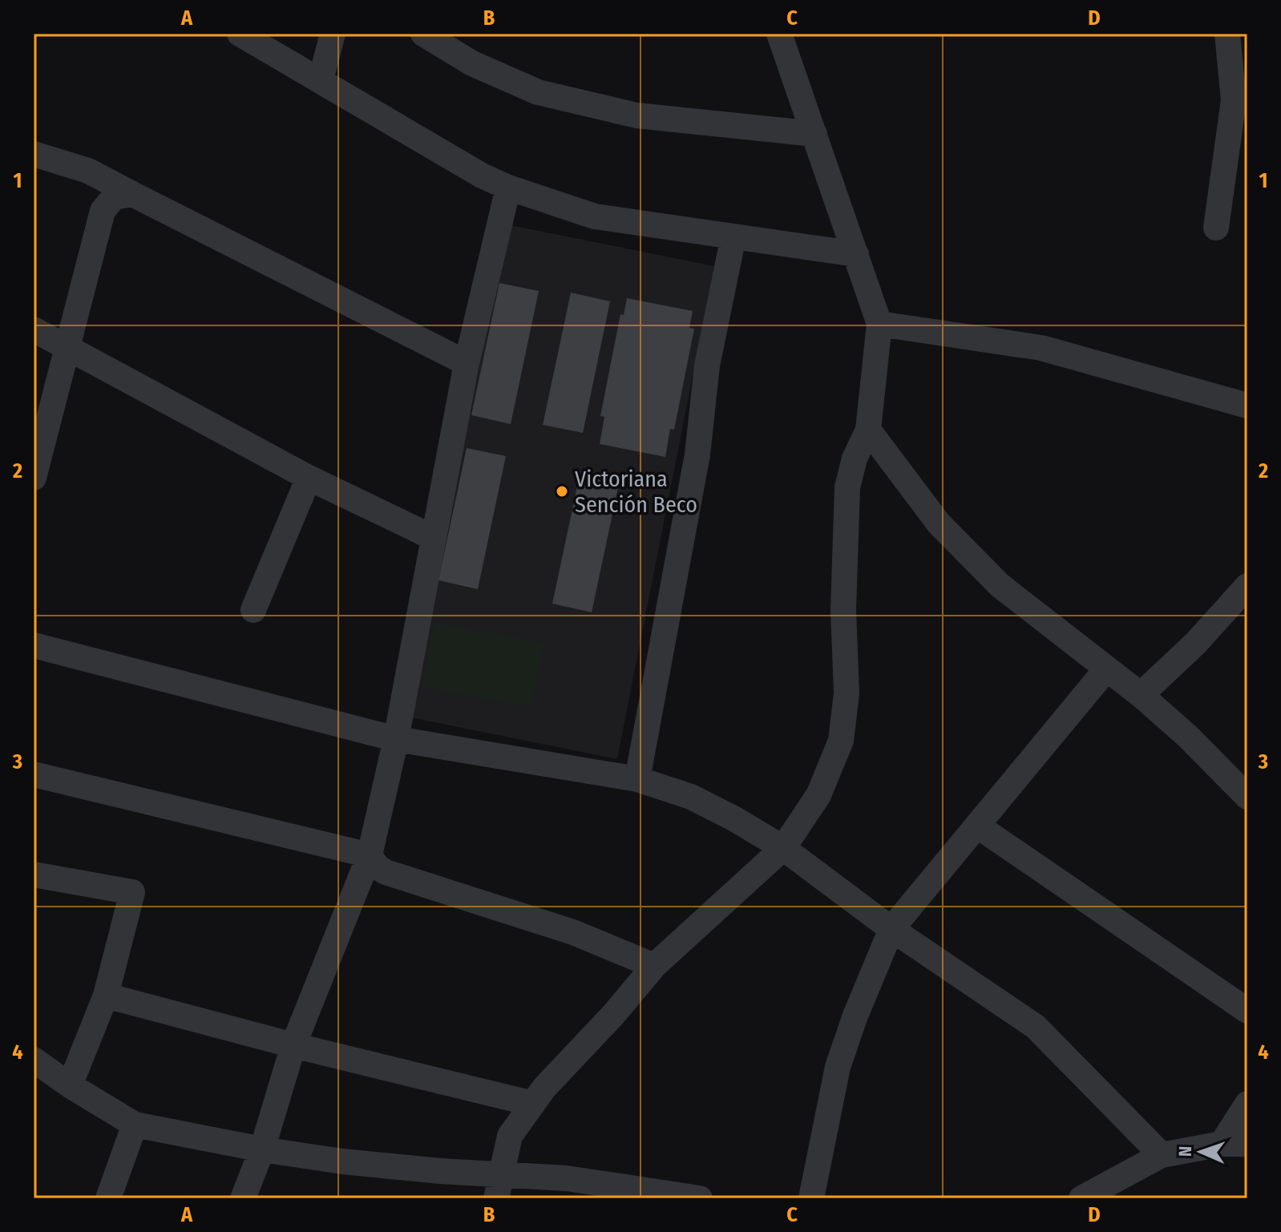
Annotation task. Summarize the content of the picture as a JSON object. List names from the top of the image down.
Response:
{
  "places": ["Victoriana Sención Beco"],
  "north": "left",
  "grid": {
    "columns": [
      "A",
      "B",
      "C",
      "D"
    ],
    "rows": [
      "1",
      "2",
      "3",
      "4"
    ]
  }
}
